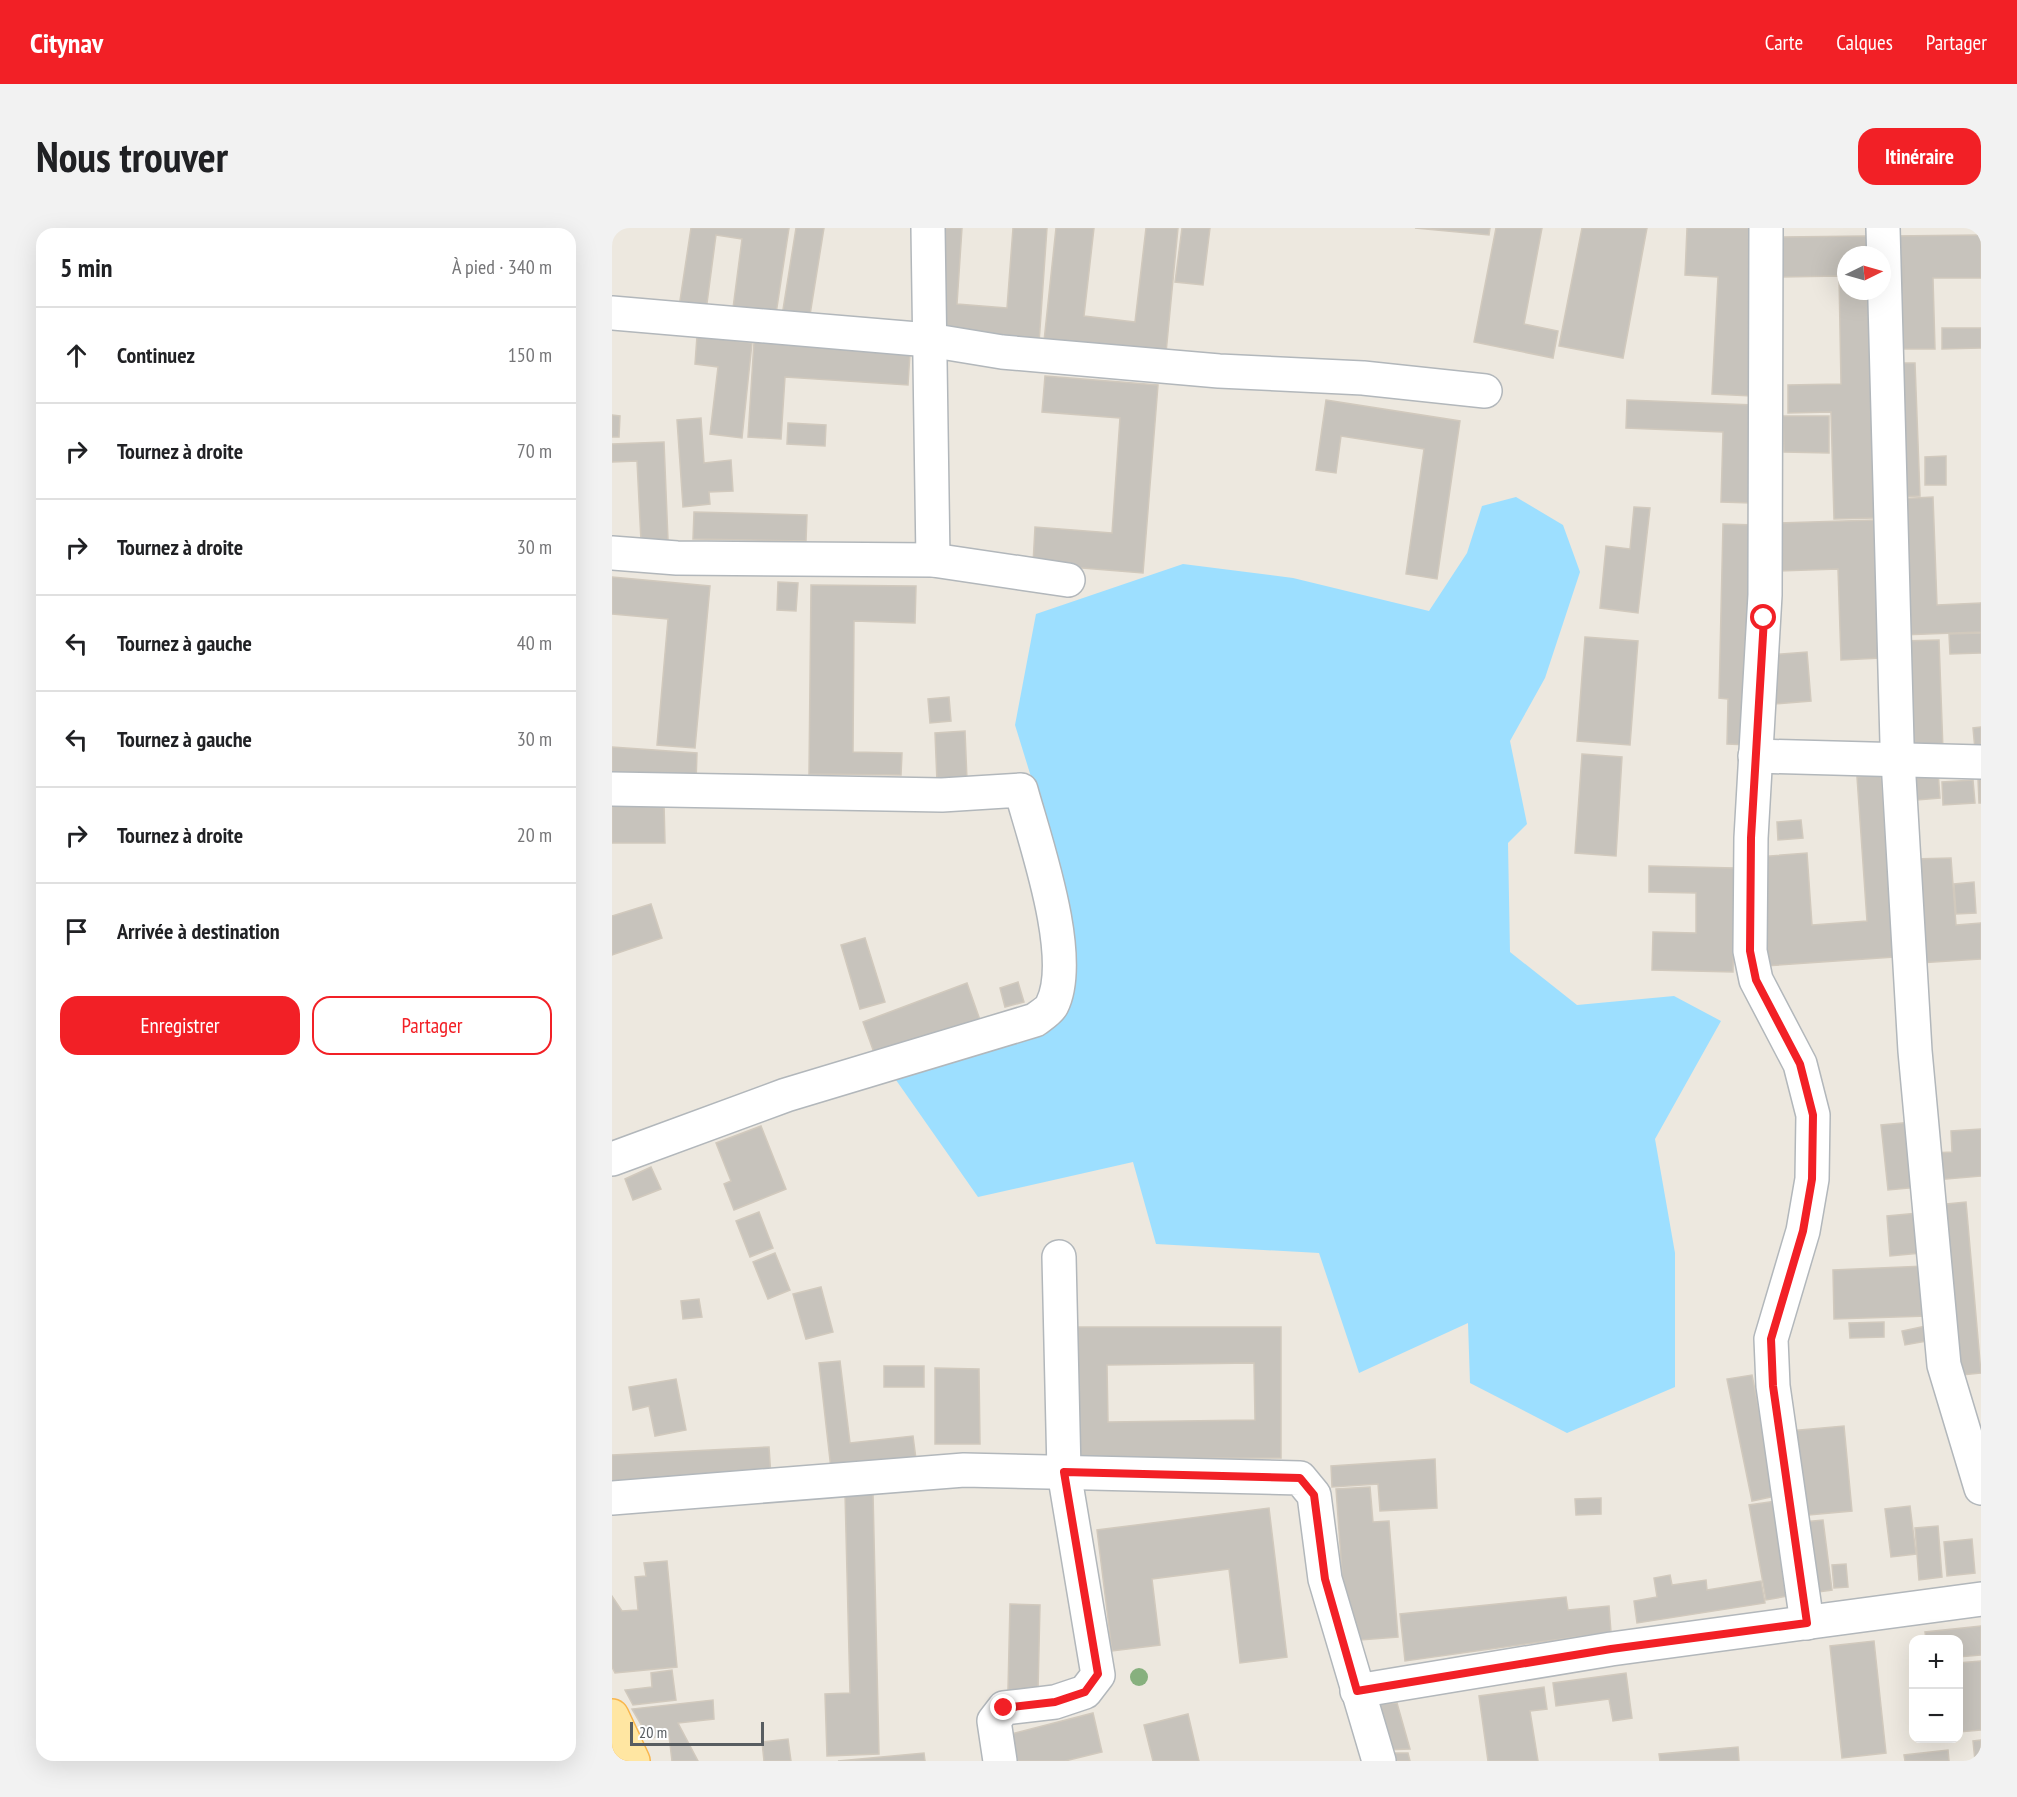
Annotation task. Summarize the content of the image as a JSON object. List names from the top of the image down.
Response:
{
  "scale_bar": "20 m",
  "north": "right",
  "page": {
    "header": "Citynav",
    "nav": ["Carte", "Calques", "Partager"],
    "buttons": [
      "Itinéraire",
      ["Enregistrer", "Partager"]
    ],
    "title": "Nous trouver",
    "heading": ["5 min", "À pied · 340 m"],
    "list": [
      ["Continuez", "150 m"],
      ["Tournez à droite", "70 m"],
      ["Tournez à droite", "30 m"],
      ["Tournez à gauche", "40 m"],
      ["Tournez à gauche", "30 m"],
      ["Tournez à droite", "20 m"],
      "Arrivée à destination"
    ],
    "map_buttons": ["+", "−"],
    "scale": "20 m"
  }
}
